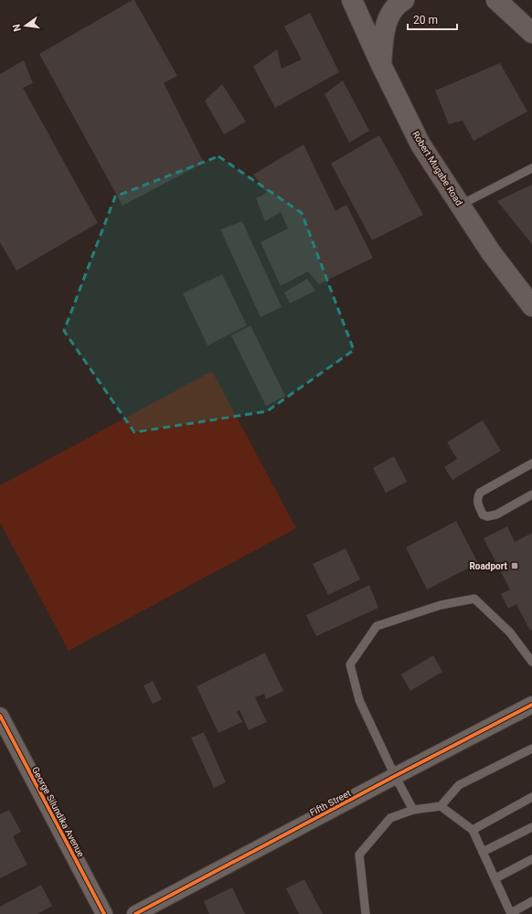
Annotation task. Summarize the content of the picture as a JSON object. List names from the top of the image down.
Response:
{
  "streets": {
    "main road": ["Robert Mugabe Road"],
    "street": ["Fifth Street", "George Silundika Avenue"]
  },
  "places": {
    "transit": ["Roadport"]
  },
  "scale_bar": "20 m",
  "north": "left"
}
